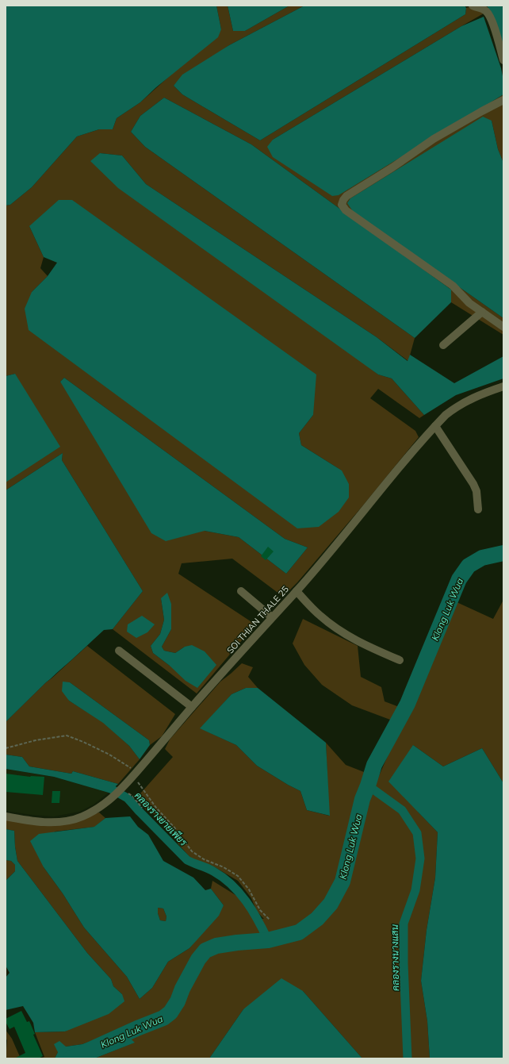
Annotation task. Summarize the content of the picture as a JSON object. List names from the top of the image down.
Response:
{
  "streets": {
    "street": ["SOI THIAN THALE 25"]
  },
  "water": ["Klong Luk Wua", "คลองรางยายเพียร", "คลองรางนางแสน"]
}
